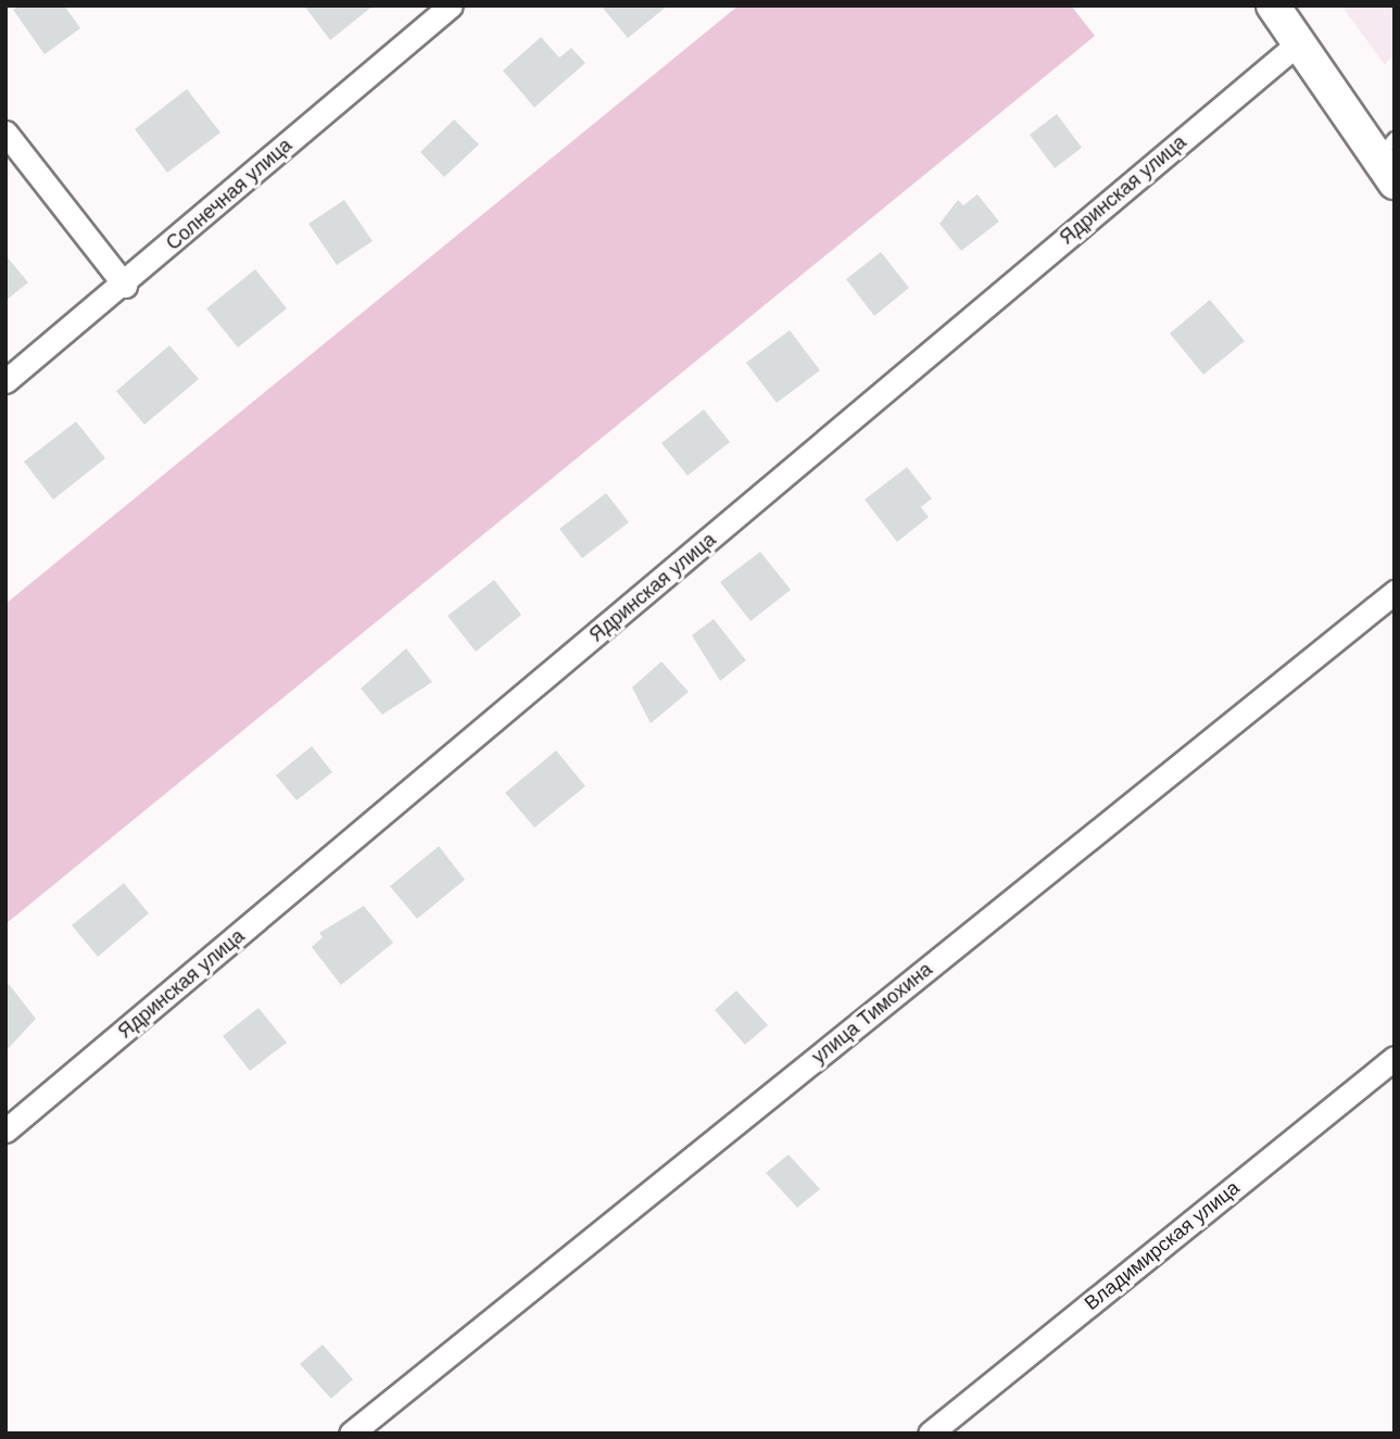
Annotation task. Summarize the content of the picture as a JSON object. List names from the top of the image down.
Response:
{
  "streets": {
    "street": [
      "Ядринская улица",
      "Солнечная улица",
      "улица Тимохина",
      "Владимирская улица"
    ]
  }
}
